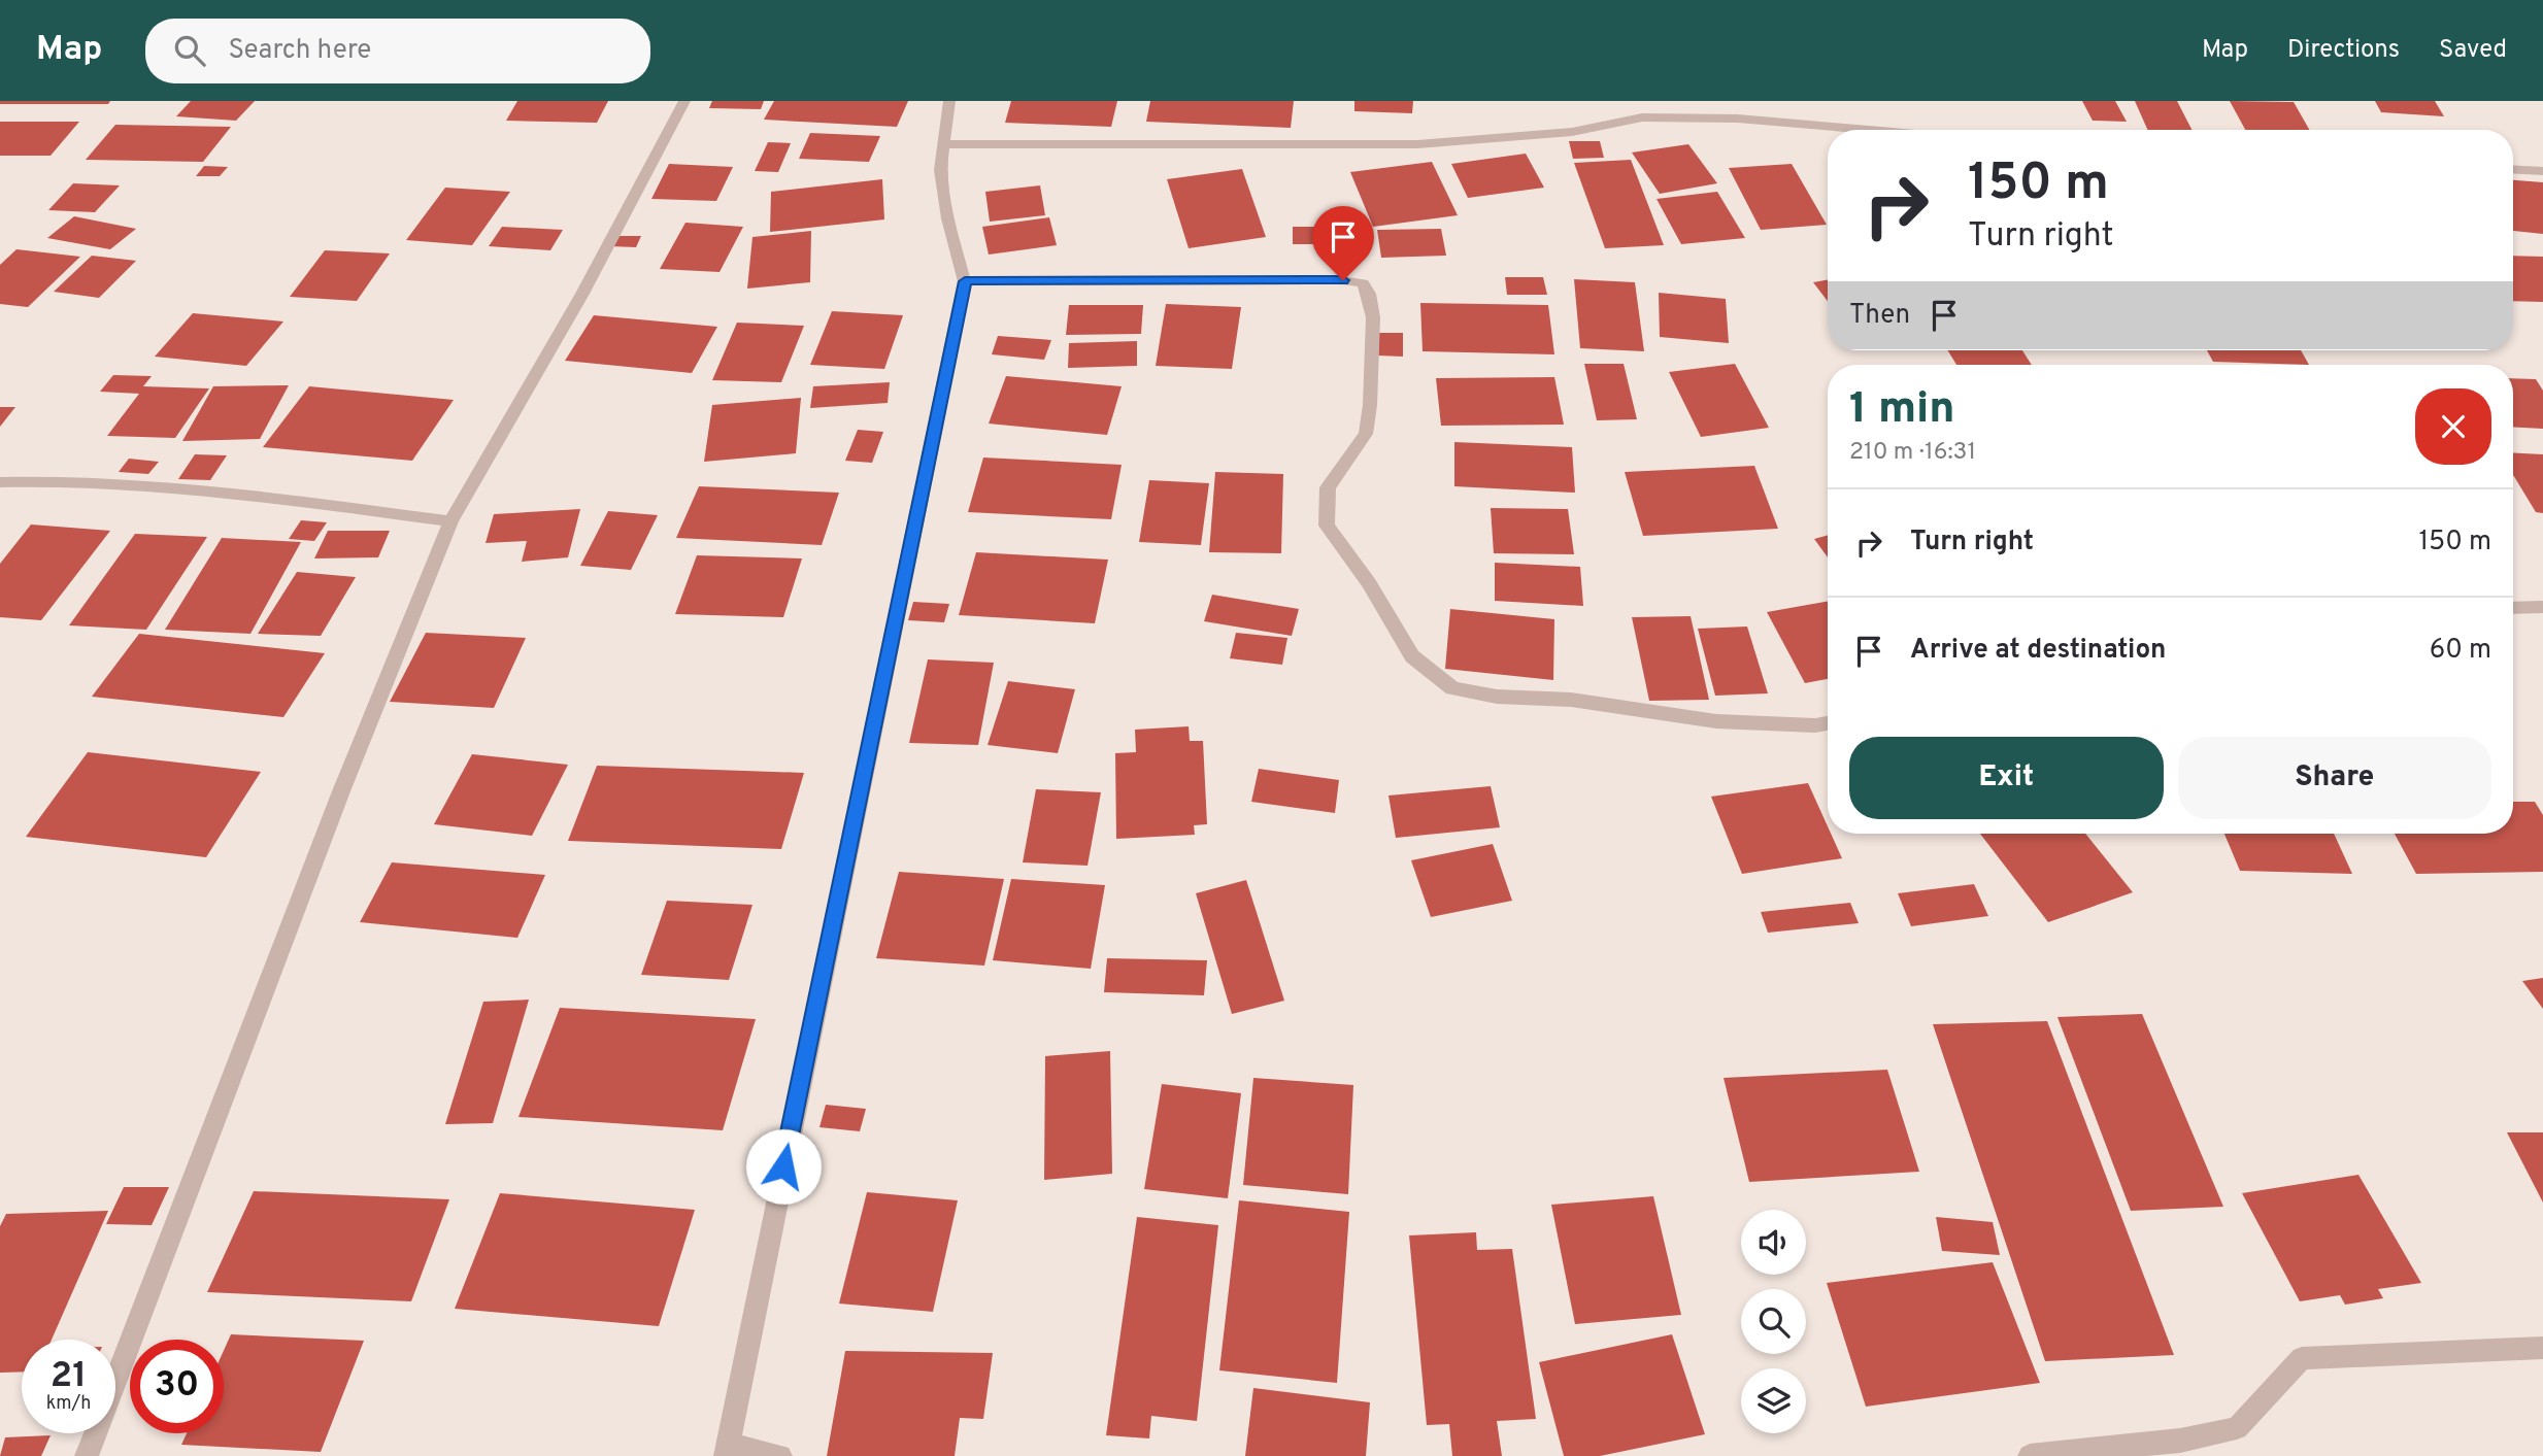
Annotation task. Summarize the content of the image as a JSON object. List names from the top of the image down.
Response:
{
  "page": {
    "header": "Map",
    "search": "Search here",
    "nav": ["Map", "Directions", "Saved"],
    "turn": ["150 m", "Turn right"],
    "then": "Then",
    "heading": ["1 min", "210 m · 16:31"],
    "list": [
      {
        "name": "Turn right",
        "value": "150 m"
      },
      {
        "name": "Arrive at destination",
        "value": "60 m"
      }
    ],
    "buttons": ["Exit", "Share"],
    "speed": "21 km/h",
    "limit": "30"
  }
}
